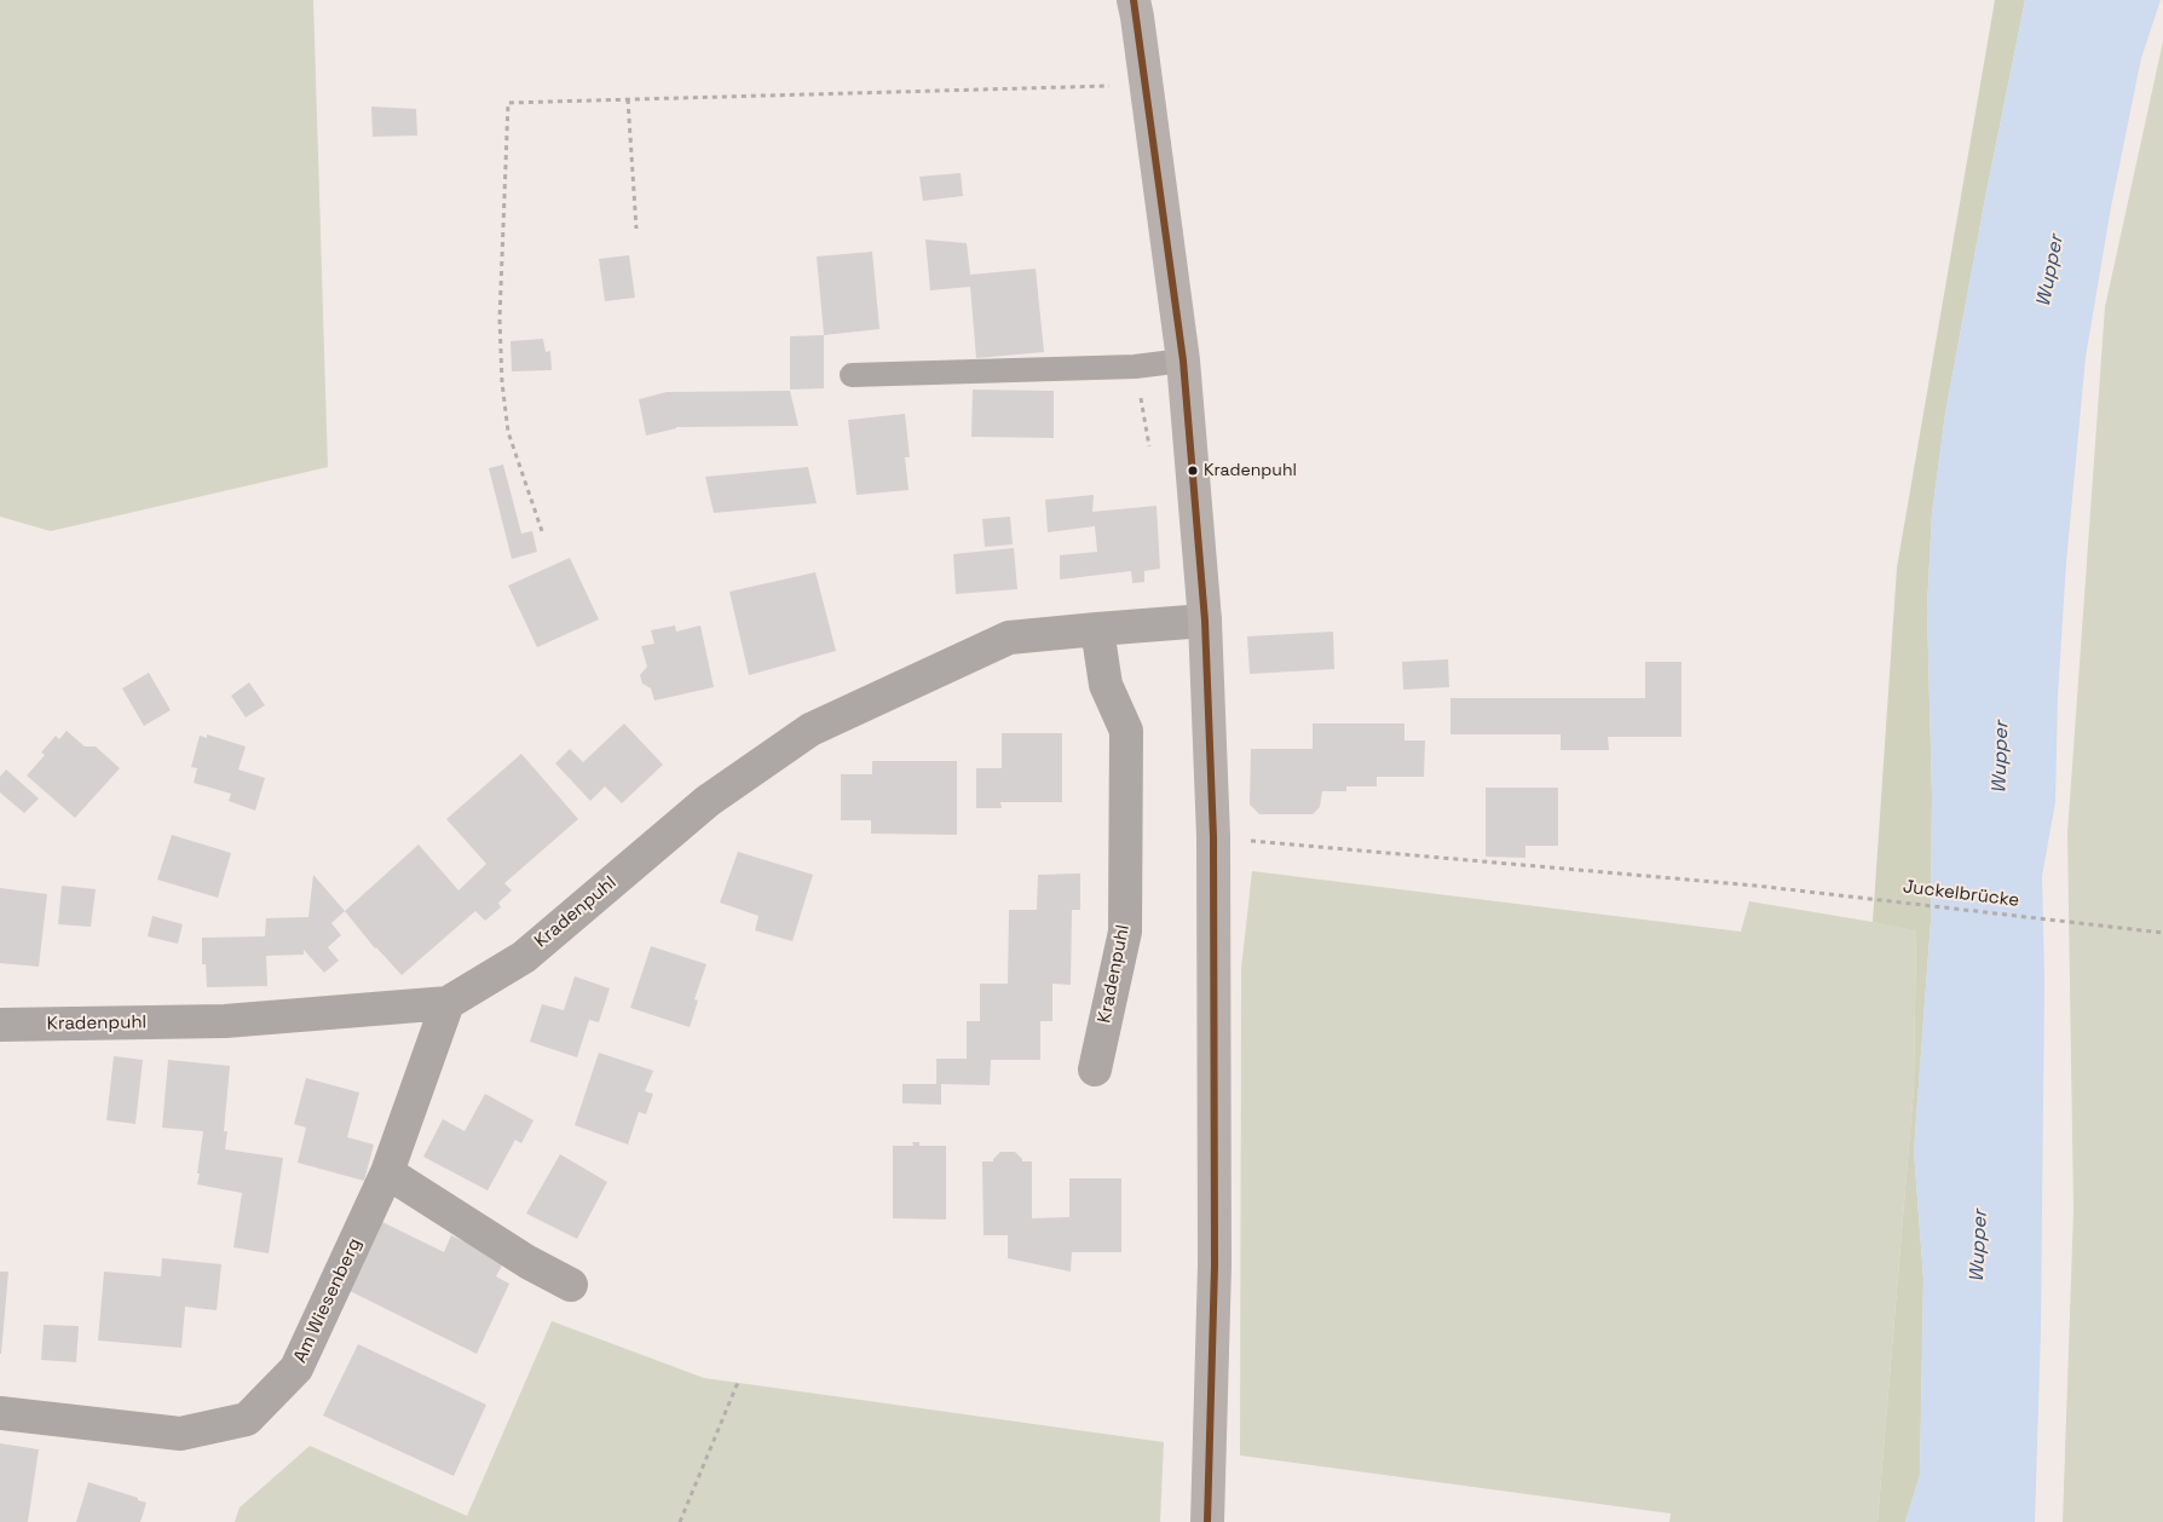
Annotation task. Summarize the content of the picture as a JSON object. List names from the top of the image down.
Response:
{
  "streets": {
    "street": ["Kradenpuhl", "Am Wiesenberg"],
    "path": ["Juckelbrücke"]
  },
  "crossings": [
    ["Kradenpuhl", "Am Wiesenberg"]
  ],
  "water": ["Wupper"],
  "places": ["Kradenpuhl"]
}
